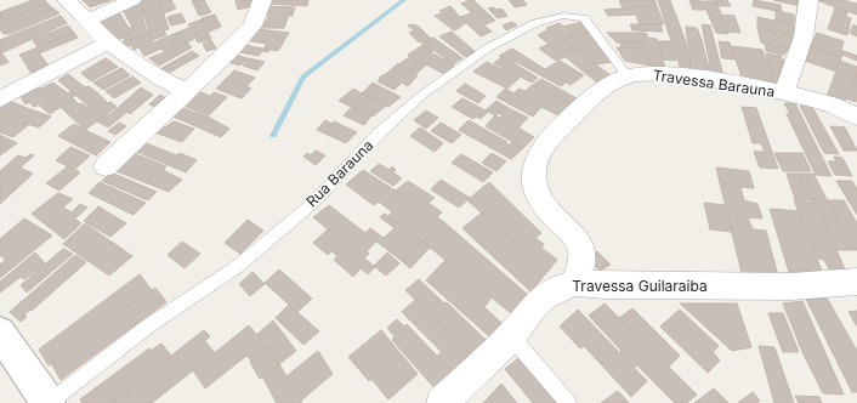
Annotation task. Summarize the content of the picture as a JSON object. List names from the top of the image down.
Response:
{
  "streets": {
    "street": ["Travessa Barauna", "Travessa Guilaraiba"],
    "lane": ["Rua Barauna"]
  },
  "crossings": [
    ["Travessa Barauna", "Rua Barauna"],
    ["Travessa Barauna", "Travessa Guilaraiba"]
  ]
}
